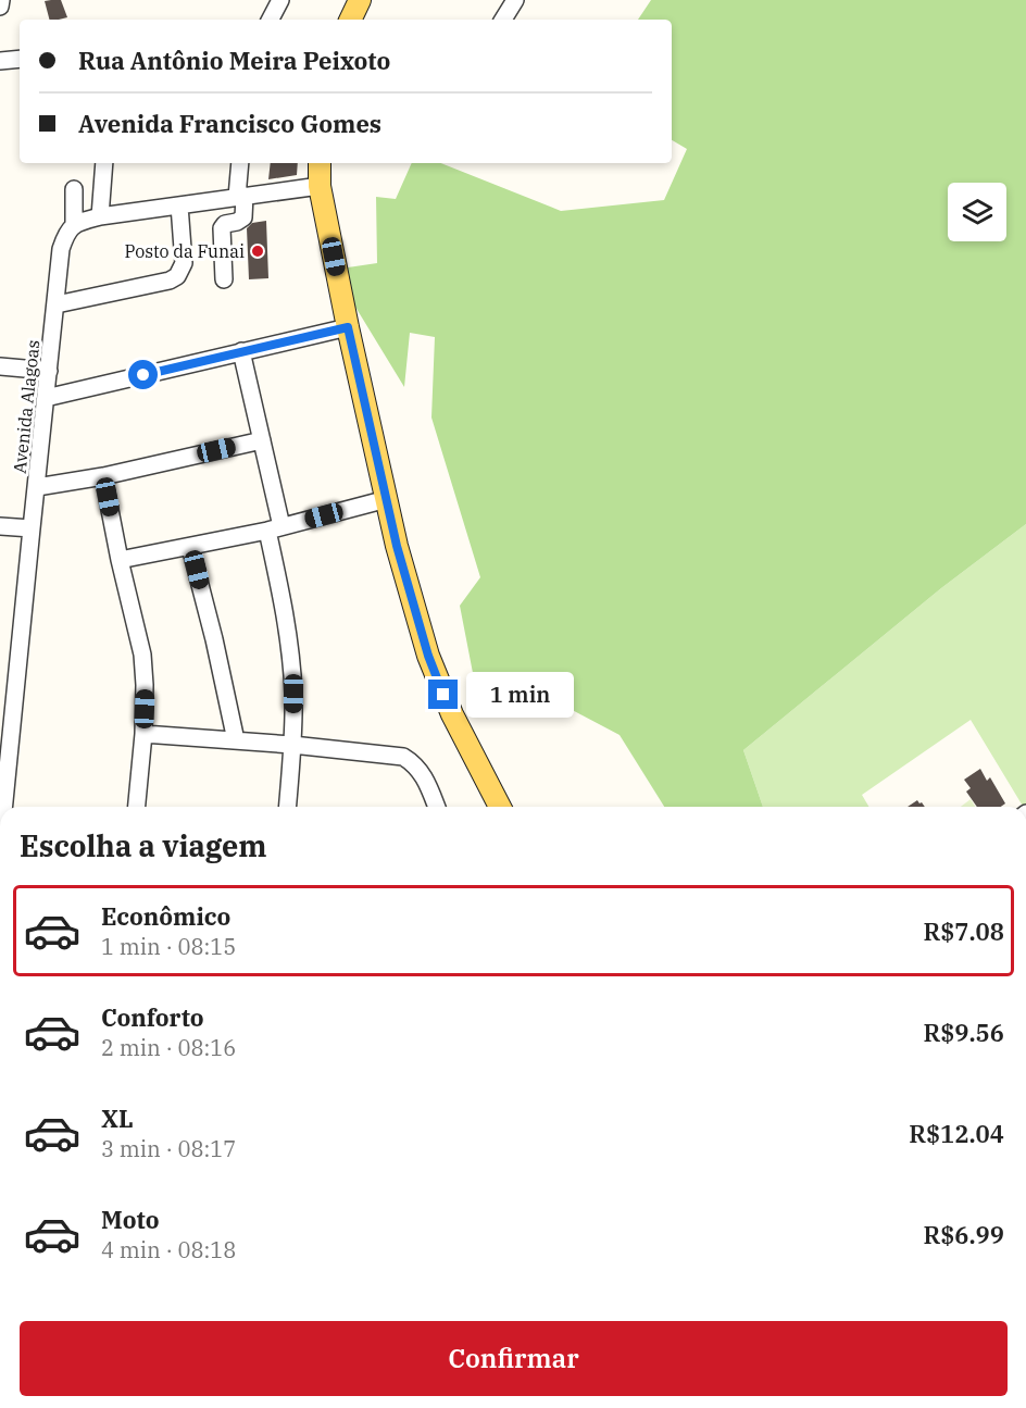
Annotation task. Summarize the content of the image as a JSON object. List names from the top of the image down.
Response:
{
  "streets": {
    "street": ["Avenida Alagoas"]
  },
  "places": ["Posto da Funai"],
  "page": {
    "banner": ["Rua Antônio Meira Peixoto", "Avenida Francisco Gomes"],
    "bubble": "1 min",
    "heading": "Escolha a viagem",
    "list": [
      {
        "name": "Econômico",
        "note": "1 min · 08:15",
        "value": "R$7.08"
      },
      {
        "name": "Conforto",
        "note": "2 min · 08:16",
        "value": "R$9.56"
      },
      {
        "name": "XL",
        "note": "3 min · 08:17",
        "value": "R$12.04"
      },
      {
        "name": "Moto",
        "note": "4 min · 08:18",
        "value": "R$6.99"
      }
    ],
    "buttons": "Confirmar"
  }
}
